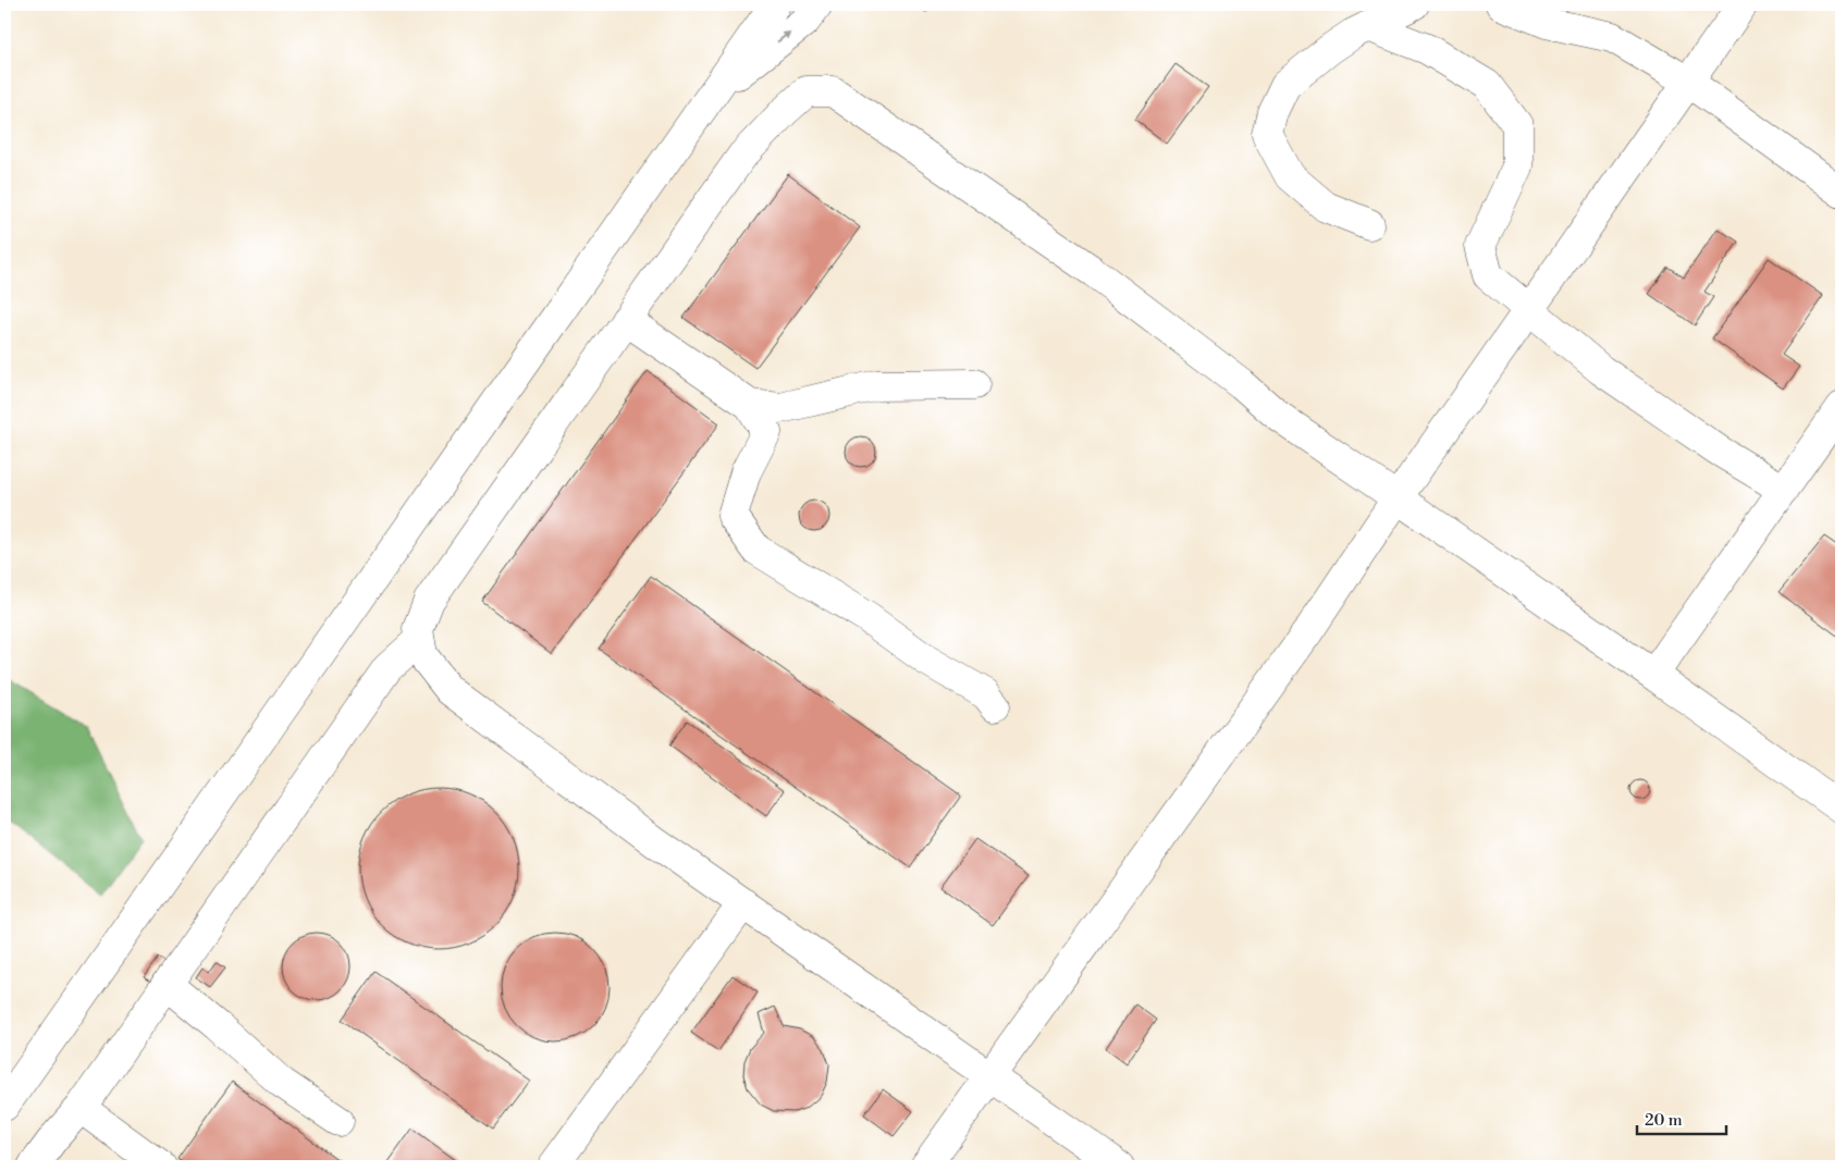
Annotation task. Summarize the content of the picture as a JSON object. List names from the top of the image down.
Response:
{
  "scale_bar": "20 m"
}
